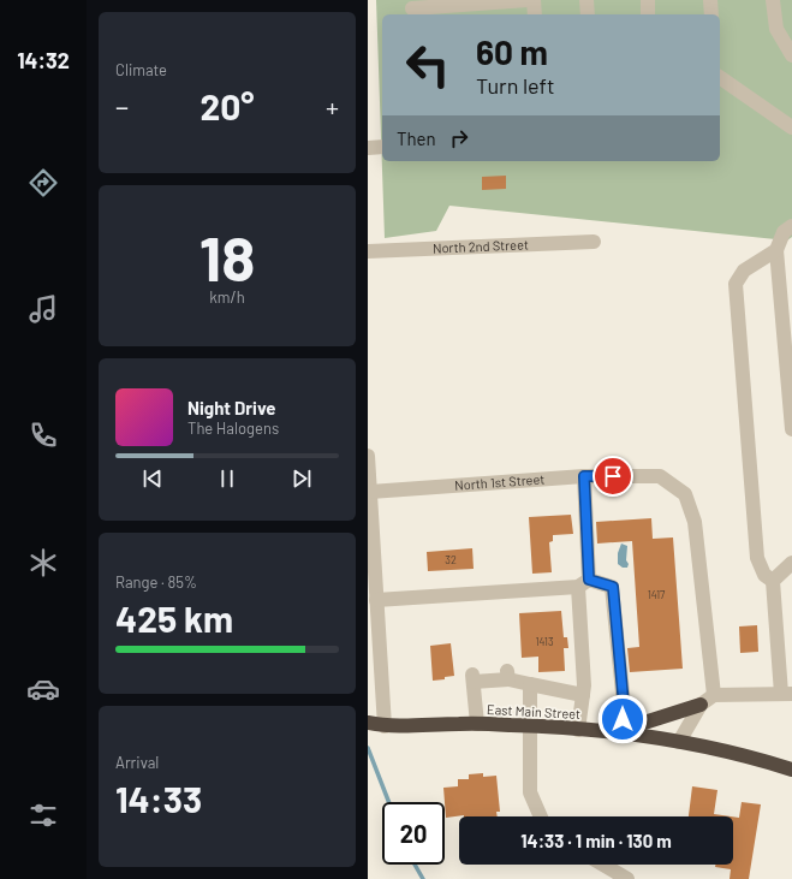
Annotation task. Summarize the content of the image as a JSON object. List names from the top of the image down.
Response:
{
  "streets": {
    "highway": ["East Main Street"],
    "street": ["North 2nd Street", "North 1st Street"]
  },
  "house_numbers": ["32", "1417", "1413"],
  "page": {
    "tabs": "14:32",
    "tile": [
      "Climate",
      ["18", "km/h"],
      ["Range · 85%", "425 km"],
      ["Arrival", "14:33"]
    ],
    "turn": ["60 m", "Turn left"],
    "heat": ["−", "20°", "+"],
    "then": "Then",
    "song": ["Night Drive", "The Halogens"],
    "limit": "20",
    "trip": "14:33 · 1 min · 130 m"
  }
}
